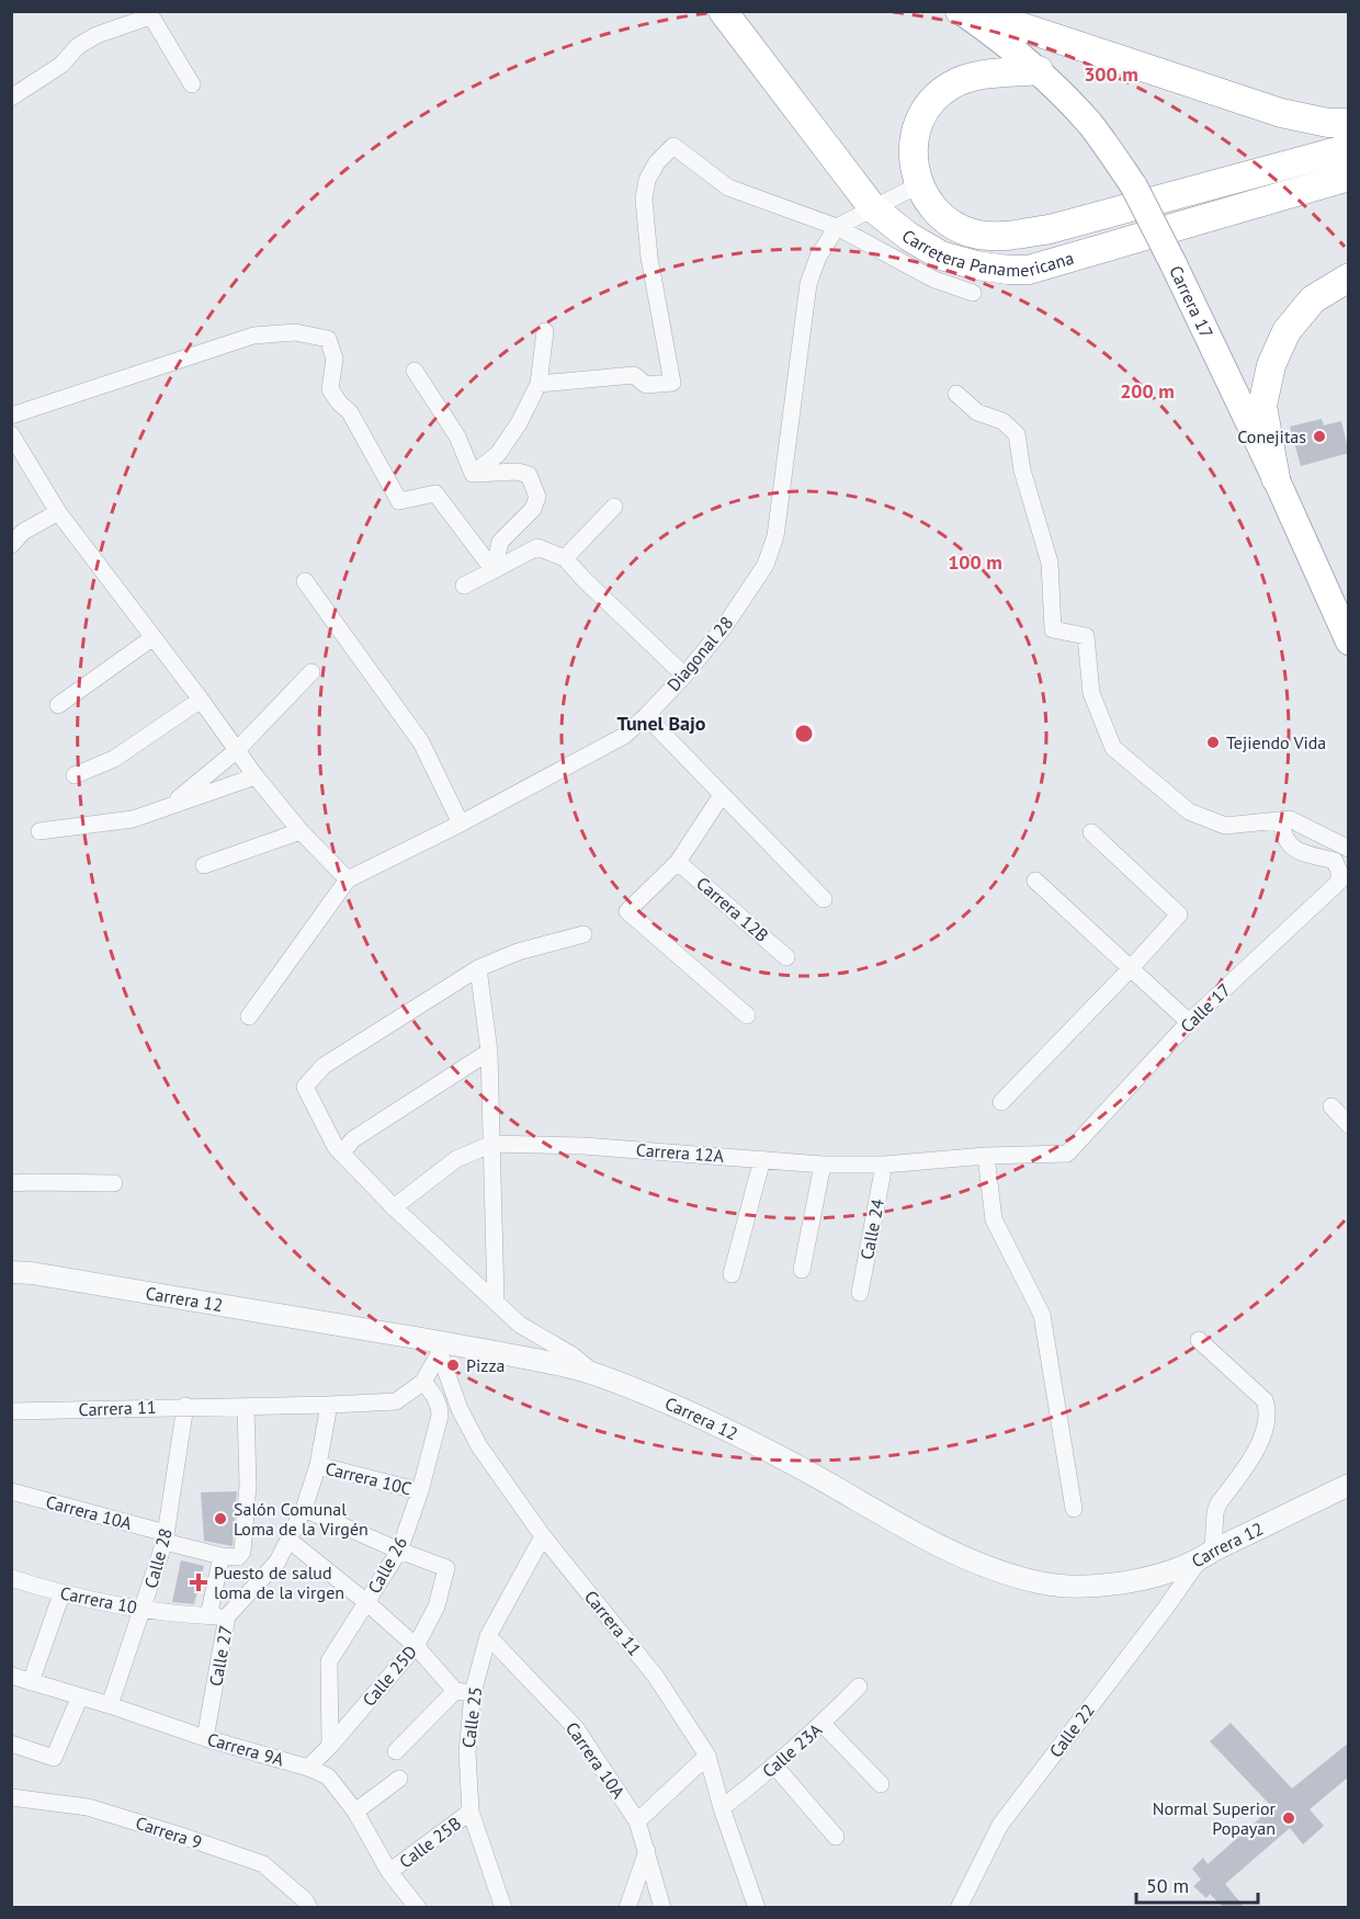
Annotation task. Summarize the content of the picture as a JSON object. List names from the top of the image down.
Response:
{
  "streets": {
    "highway": ["Carretera Panamericana"],
    "main road": ["Carrera 17"],
    "street": [
      "Diagonal 28",
      "Carrera 12B",
      "Calle 17",
      "Carrera 12A",
      "Calle 24",
      "Carrera 12",
      "Carrera 11",
      "Carrera 10C",
      "Carrera 10A",
      "Calle 28",
      "Calle 26",
      "Carrera 10",
      "Calle 27",
      "Calle 25D",
      "Calle 25",
      "Calle 22",
      "Carrera 9A",
      "Calle 23A",
      "Carrera 9",
      "Calle 25B"
    ]
  },
  "crossings": [
    ["Calle 17", "Carrera 12A"],
    ["Carrera 12A", "Calle 24"],
    ["Carrera 12", "Carrera 11"],
    ["Carrera 12", "Calle 22"],
    ["Carrera 11", "Calle 28"],
    ["Carrera 11", "Calle 26"],
    ["Carrera 11", "Calle 27"],
    ["Carrera 11", "Calle 25"],
    ["Carrera 11", "Calle 23A"],
    ["Carrera 10C", "Calle 26"],
    ["Carrera 10C", "Calle 27"],
    ["Carrera 10A", "Calle 28"],
    ["Carrera 10A", "Calle 25"],
    ["Calle 28", "Carrera 10"],
    ["Calle 28", "Carrera 9A"],
    ["Calle 26", "Calle 25D"],
    ["Carrera 10", "Calle 27"],
    ["Calle 27", "Carrera 9A"],
    ["Calle 25D", "Carrera 9A"],
    ["Calle 25", "Calle 25B"],
    ["Carrera 9A", "Calle 25B"]
  ],
  "districts": ["Tunel Bajo"],
  "places": {
    "other": [
      "Conejitas",
      "Tejiendo Vida",
      "Pizza",
      "Salón Comunal Loma de la Virgén",
      "Normal Superior Popayan"
    ],
    "health": ["Puesto de salud loma de la virgen"]
  },
  "scale_bar": "50 m",
  "rings": ["300 m", "200 m", "100 m"]
}
